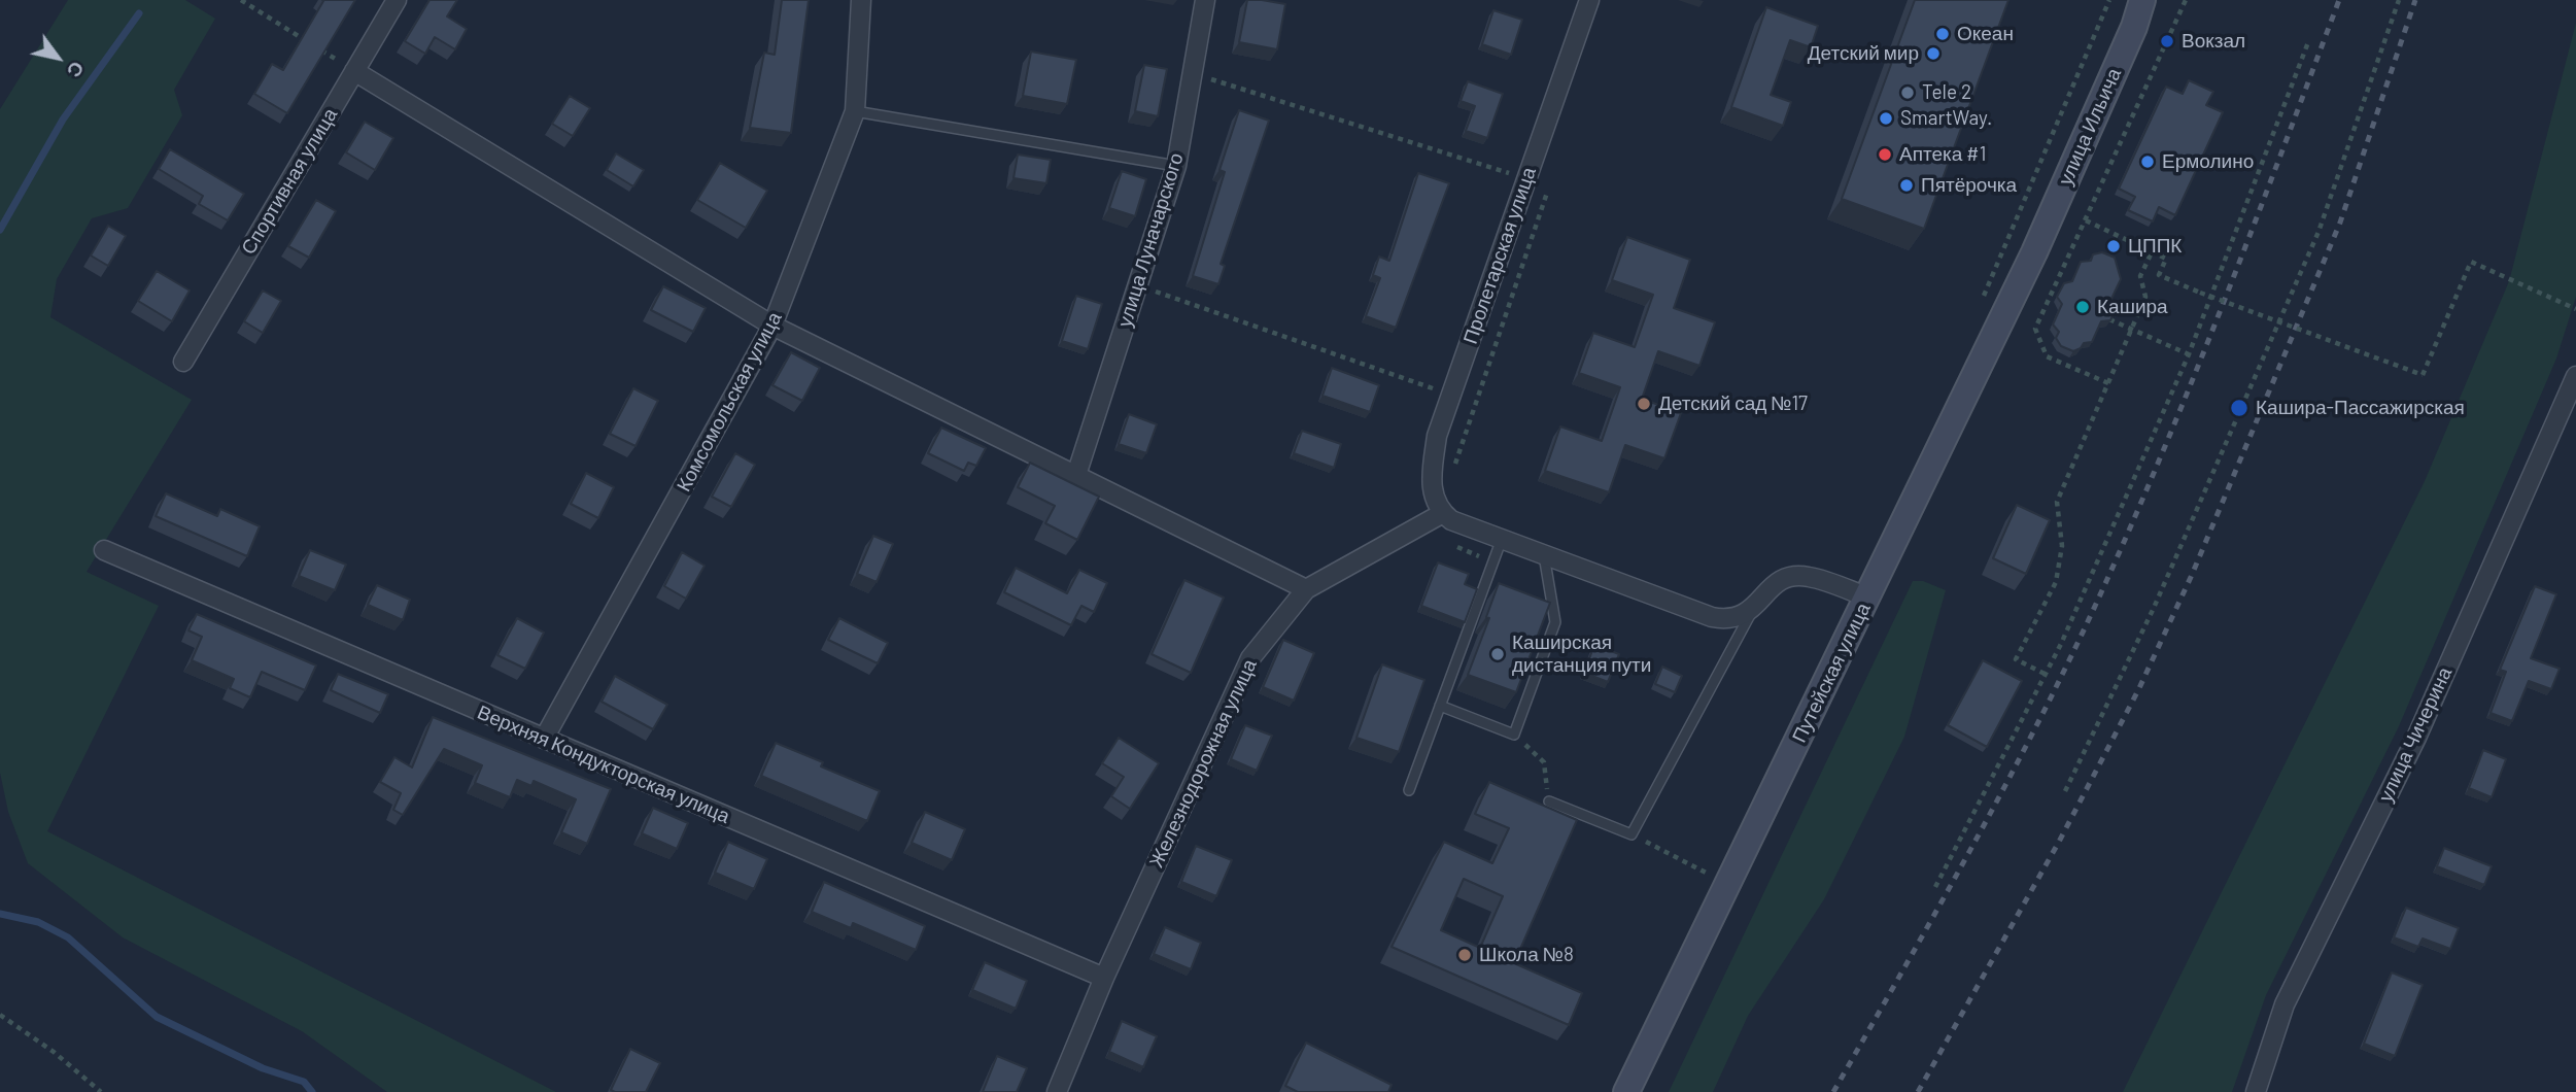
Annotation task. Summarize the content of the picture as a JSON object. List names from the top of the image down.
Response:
{
  "streets": {
    "main road": ["улица Ильича", "Путейская улица"],
    "street": [
      "Спортивная улица",
      "улица Луначарского",
      "Пролетарская улица",
      "Комсомольская улица",
      "улица Чичерина",
      "Железнодорожная улица",
      "Верхняя Кондукторская улица"
    ]
  },
  "crossings": [
    ["улица Ильича", "Путейская улица"],
    ["Пролетарская улица", "Железнодорожная улица"],
    ["Комсомольская улица", "Верхняя Кондукторская улица"],
    ["Железнодорожная улица", "Верхняя Кондукторская улица"]
  ],
  "places": [
    "Океан",
    "Вокзал",
    "Детский мир",
    "Tele 2",
    "SmartWay.",
    "Аптека #1",
    "Ермолино",
    "Пятёрочка",
    "ЦППК",
    "Кашира",
    "Детский сад №17",
    "Кашира-Пассажирская",
    "Каширская дистанция пути",
    "Школа №8"
  ],
  "north": "bottom right"
}
